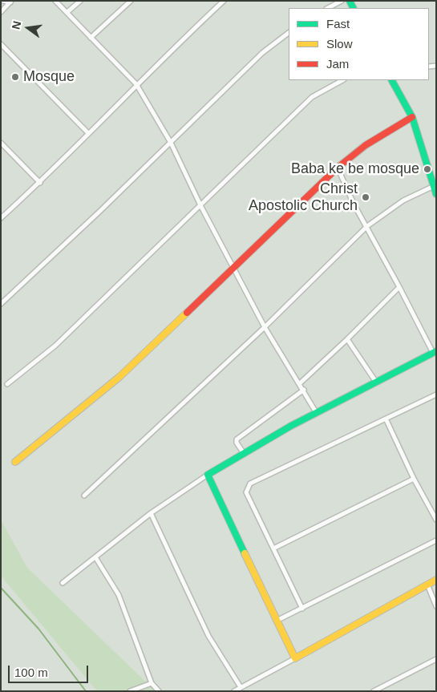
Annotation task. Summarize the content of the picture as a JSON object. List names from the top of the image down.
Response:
{
  "places": ["Mosque", "Baba ke be mosque", "Christ Apostolic Church"],
  "legend": ["Fast", "Slow", "Jam"],
  "scale_bar": "100 m",
  "north": "left"
}
